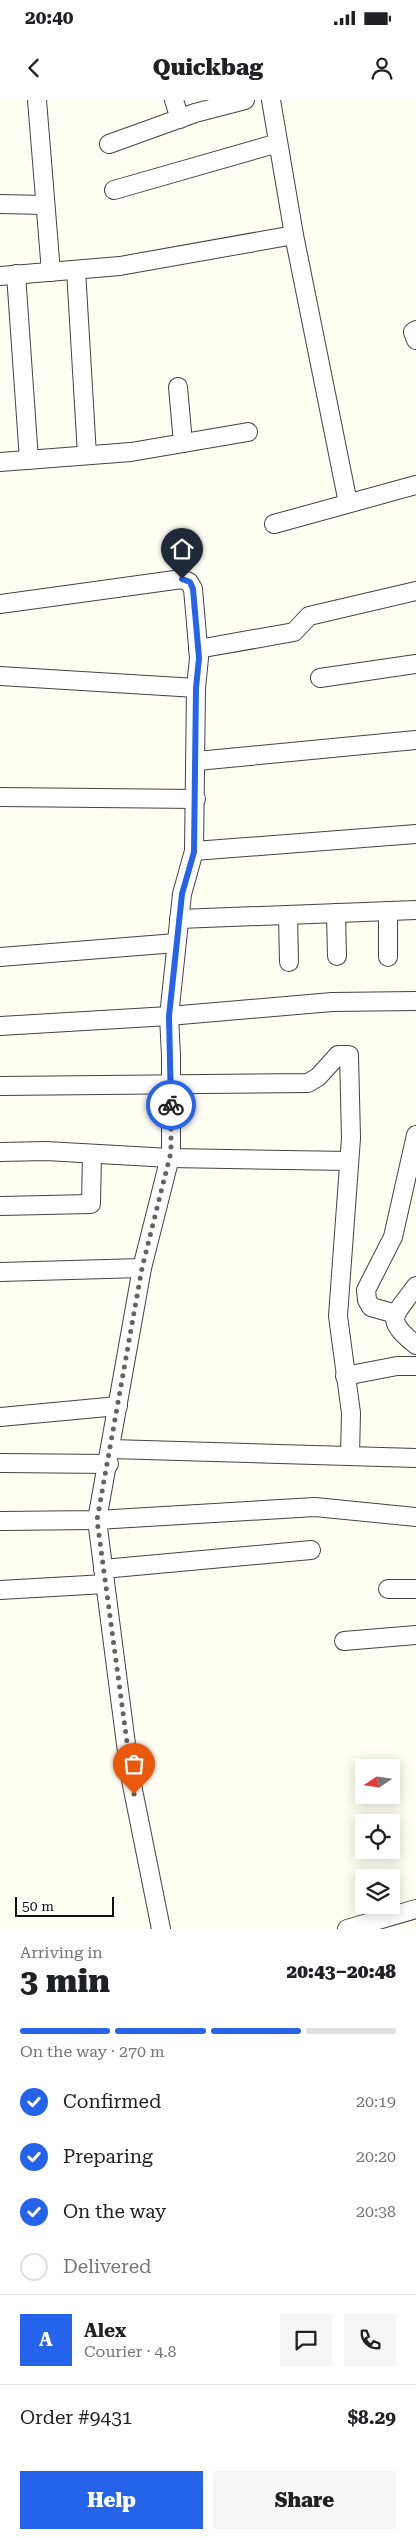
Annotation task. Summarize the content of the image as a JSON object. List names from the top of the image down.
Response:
{
  "scale_bar": "50 m",
  "north": "left",
  "page": {
    "status": "20:40",
    "header": "Quickbag",
    "scale": "50 m",
    "heading": ["3 min", "Arriving in", "20:43–20:48"],
    "panel": [
      "Alex",
      "Courier · 4.8",
      "Order #9431",
      "$8.29"
    ],
    "bar": "On the way · 270 m",
    "list": [
      ["Confirmed", "20:19"],
      ["Preparing", "20:20"],
      ["On the way", "20:38"],
      "Delivered"
    ],
    "round": "A",
    "buttons": ["Help", "Share"]
  }
}
